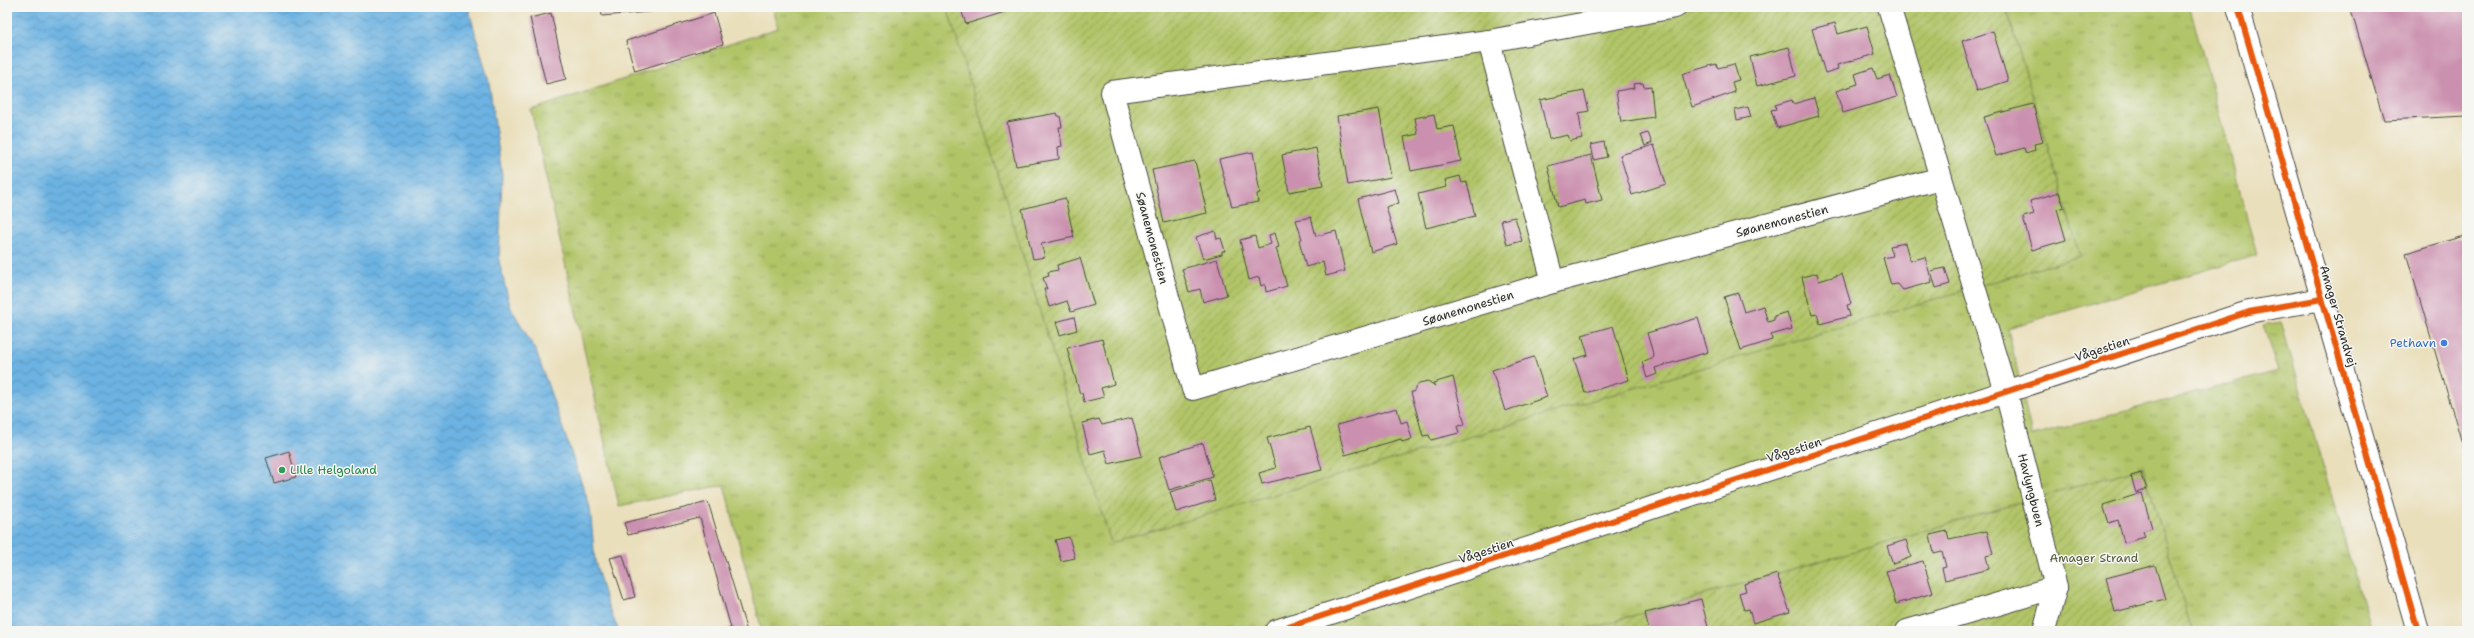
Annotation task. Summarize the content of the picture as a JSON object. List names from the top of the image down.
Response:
{
  "streets": {
    "street": [
      "Søanemonestien",
      "Amager Strandvej",
      "Vågestien",
      "Havlyngbuen"
    ]
  },
  "crossings": [
    ["Amager Strandvej", "Vågestien"],
    ["Vågestien", "Havlyngbuen"]
  ],
  "parks": ["Amager Strand"],
  "places": ["Pethavn", "Lille Helgoland"]
}
